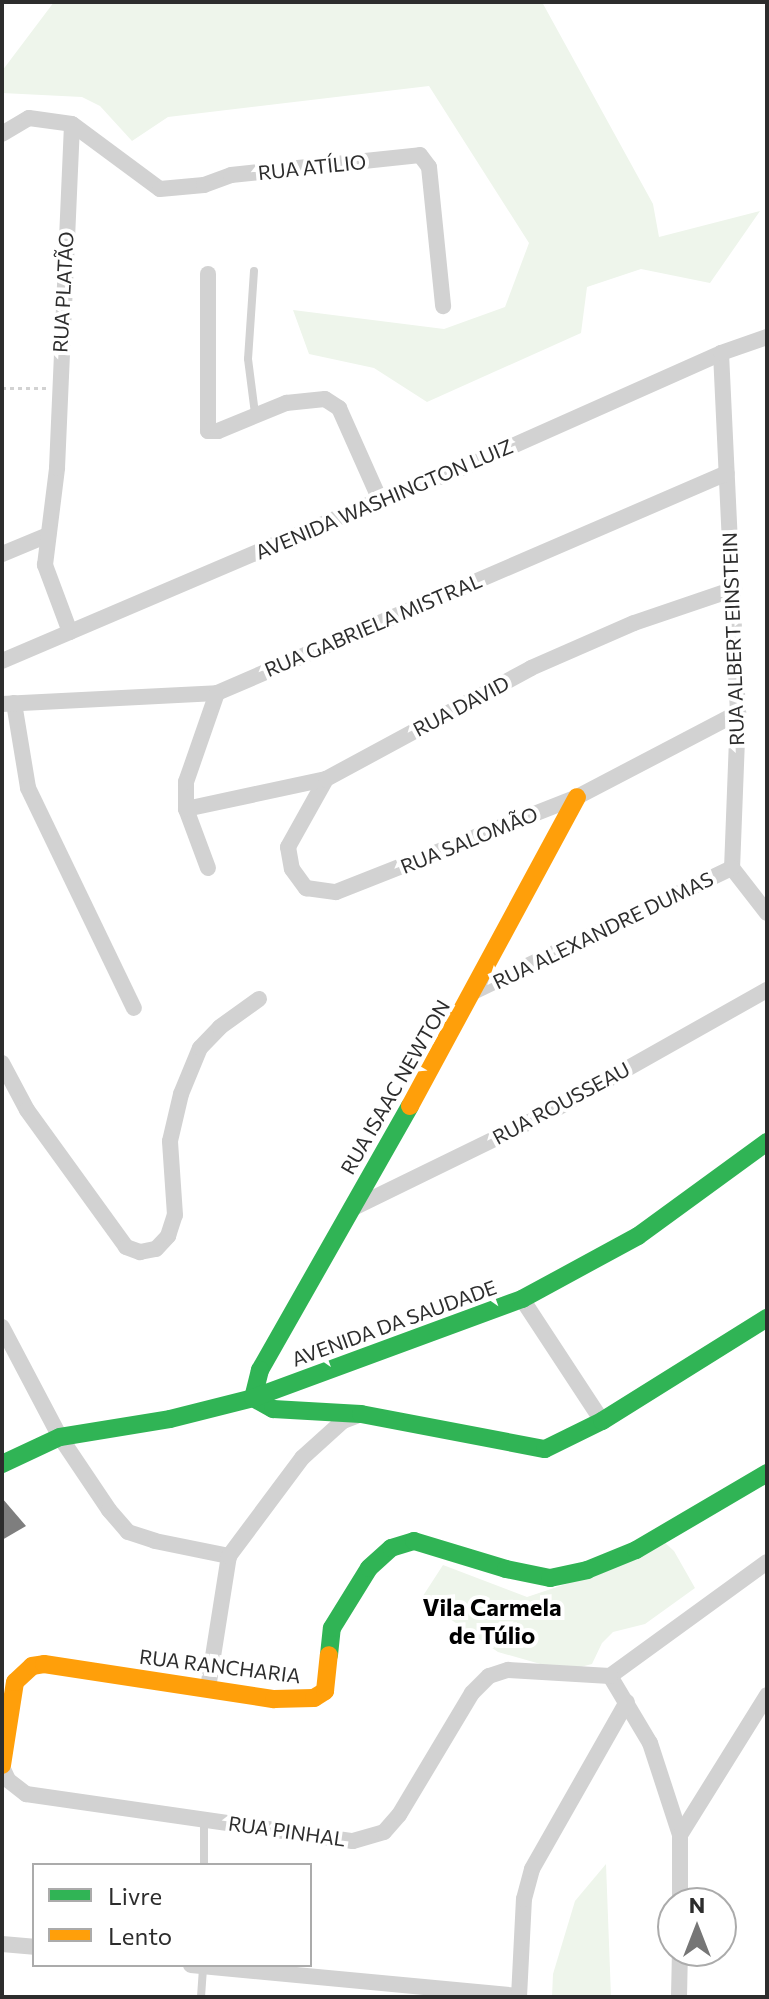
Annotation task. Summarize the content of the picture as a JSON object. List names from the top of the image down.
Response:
{
  "streets": {
    "street": [
      "RUA ATÍLIO",
      "RUA PLATÃO",
      "AVENIDA WASHINGTON LUIZ",
      "RUA GABRIELA MISTRAL",
      "RUA ALBERT EINSTEIN",
      "RUA DAVID",
      "RUA SALOMÃO",
      "RUA ALEXANDRE DUMAS",
      "RUA ISAAC NEWTON",
      "RUA ROUSSEAU",
      "AVENIDA DA SAUDADE",
      "RUA RANCHARIA",
      "RUA PINHAL"
    ]
  },
  "crossings": [
    ["RUA ATÍLIO", "RUA PLATÃO"],
    ["RUA PLATÃO", "AVENIDA WASHINGTON LUIZ"],
    ["AVENIDA WASHINGTON LUIZ", "RUA ALBERT EINSTEIN"],
    ["RUA GABRIELA MISTRAL", "RUA ALBERT EINSTEIN"],
    ["RUA ALBERT EINSTEIN", "RUA DAVID"],
    ["RUA ALBERT EINSTEIN", "RUA SALOMÃO"],
    ["RUA ALBERT EINSTEIN", "RUA ALEXANDRE DUMAS"],
    ["RUA DAVID", "RUA SALOMÃO"],
    ["RUA SALOMÃO", "RUA ISAAC NEWTON"],
    ["RUA ALEXANDRE DUMAS", "RUA ISAAC NEWTON"],
    ["RUA ISAAC NEWTON", "RUA ROUSSEAU"],
    ["RUA ISAAC NEWTON", "AVENIDA DA SAUDADE"],
    ["RUA RANCHARIA", "RUA PINHAL"]
  ],
  "districts": ["Vila Carmela de Túlio"],
  "legend": ["Livre", "Lento"],
  "north": "top"
}
